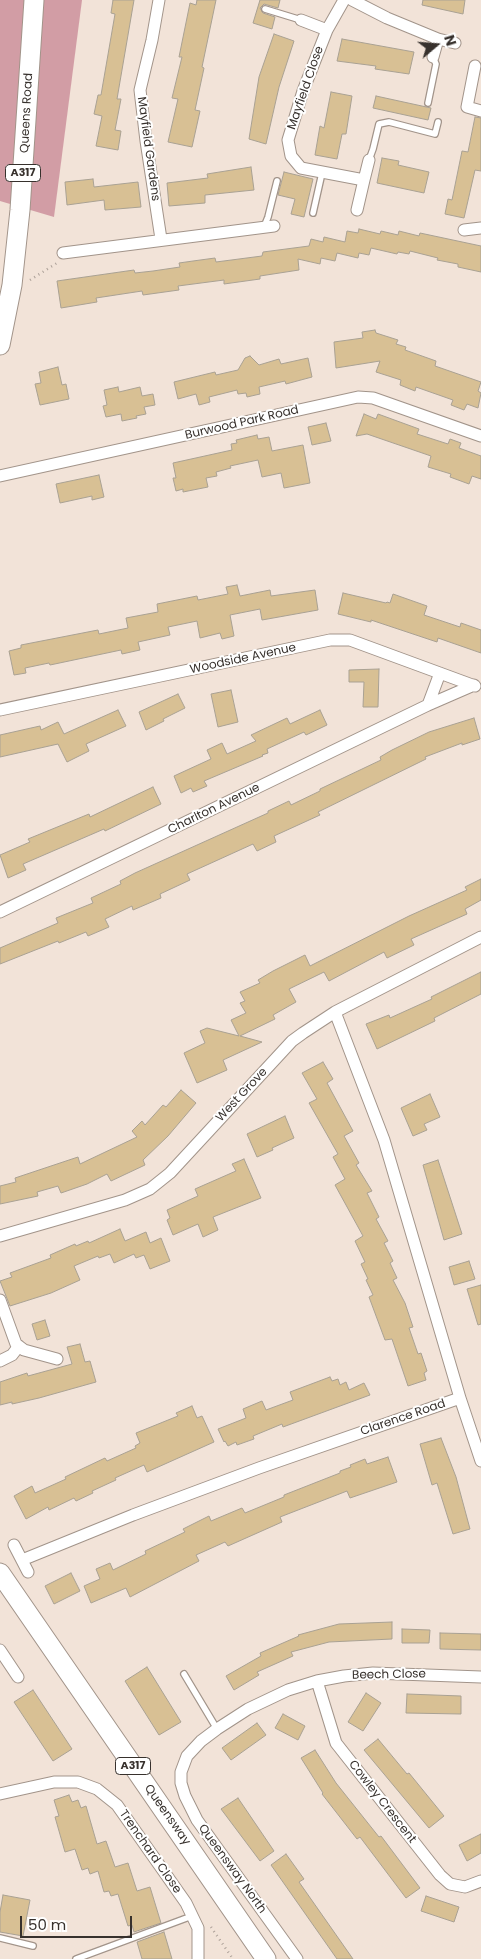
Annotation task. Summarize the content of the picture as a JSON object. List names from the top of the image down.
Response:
{
  "streets": {
    "main road": ["Queens Road", "A317", "Queensway"],
    "street": [
      "Mayfield Close",
      "Mayfield Gardens",
      "Burwood Park Road",
      "Woodside Avenue",
      "Charlton Avenue",
      "West Grove",
      "Clarence Road",
      "Beech Close",
      "Cowley Crescent",
      "Trenchard Close",
      "Queensway North"
    ]
  },
  "crossings": [
    ["Woodside Avenue", "Charlton Avenue"],
    ["West Grove", "Clarence Road"],
    ["Beech Close", "Cowley Crescent"],
    ["Beech Close", "Queensway North"]
  ],
  "scale_bar": "50 m",
  "north": "right"
}
